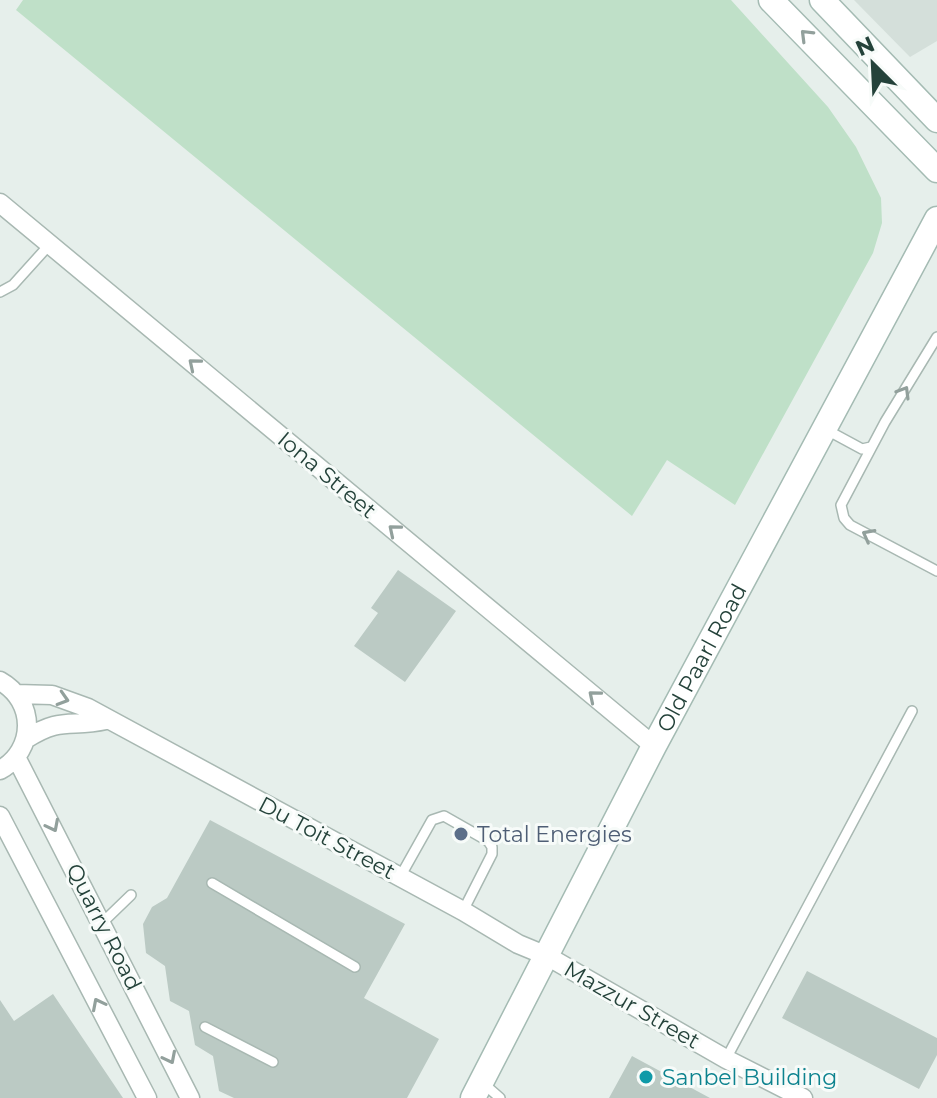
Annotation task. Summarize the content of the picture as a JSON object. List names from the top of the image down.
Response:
{
  "streets": {
    "main road": ["Old Paarl Road"],
    "street": [
      "Iona Street",
      "Du Toit Street",
      "Quarry Road",
      "Mazzur Street"
    ]
  },
  "crossings": [
    ["Iona Street", "Old Paarl Road"],
    ["Old Paarl Road", "Du Toit Street"],
    ["Old Paarl Road", "Mazzur Street"],
    ["Du Toit Street", "Mazzur Street"]
  ],
  "one_way": ["Iona Street"],
  "places": ["Total Energies", "Sanbel Building"],
  "north": "top left"
}
